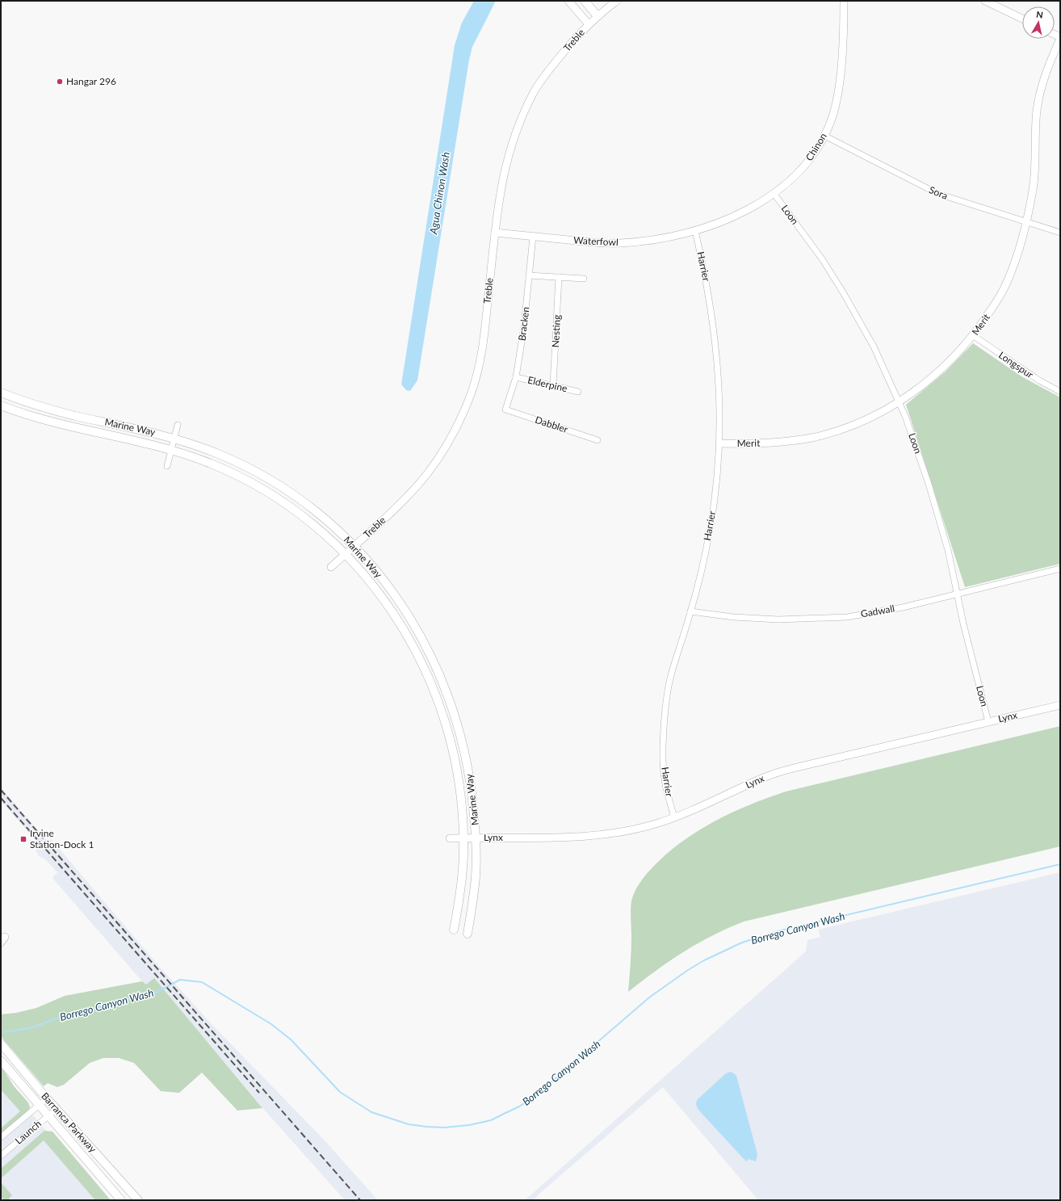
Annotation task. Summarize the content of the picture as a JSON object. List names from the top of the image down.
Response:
{
  "streets": {
    "main road": ["Marine Way", "Barranca Parkway"],
    "street": [
      "Treble",
      "Chinon",
      "Sora",
      "Loon",
      "Waterfowl",
      "Harrier",
      "Bracken",
      "Merit",
      "Nesting",
      "Longspur",
      "Elderpine",
      "Dabbler",
      "Gadwall",
      "Lynx",
      "Launch"
    ]
  },
  "crossings": [
    ["Treble", "Waterfowl"],
    ["Treble", "Marine Way"],
    ["Chinon", "Sora"],
    ["Chinon", "Loon"],
    ["Chinon", "Waterfowl"],
    ["Chinon", "Harrier"],
    ["Sora", "Merit"],
    ["Loon", "Merit"],
    ["Loon", "Gadwall"],
    ["Loon", "Lynx"],
    ["Waterfowl", "Harrier"],
    ["Waterfowl", "Bracken"],
    ["Harrier", "Merit"],
    ["Harrier", "Gadwall"],
    ["Harrier", "Lynx"],
    ["Bracken", "Elderpine"],
    ["Bracken", "Dabbler"],
    ["Merit", "Longspur"],
    ["Nesting", "Elderpine"],
    ["Marine Way", "Lynx"],
    ["Barranca Parkway", "Launch"]
  ],
  "water": ["Agua Chinon Wash", "Borrego Canyon Wash"],
  "places": {
    "other": ["Hangar 296"],
    "transit": ["Irvine Station-Dock 1"]
  },
  "north": "top"
}
